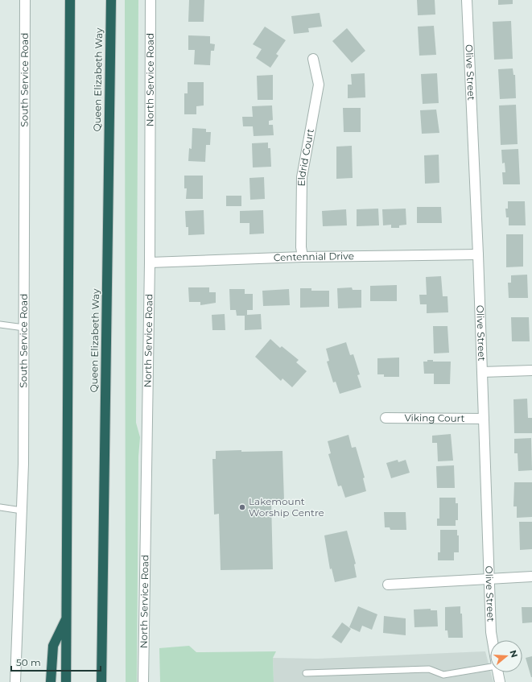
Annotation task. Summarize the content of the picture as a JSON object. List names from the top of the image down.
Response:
{
  "streets": {
    "highway": ["Queen Elizabeth Way"],
    "street": [
      "Olive Street",
      "South Service Road",
      "North Service Road",
      "Eldrid Court",
      "Centennial Drive",
      "Viking Court"
    ]
  },
  "crossings": [
    ["Olive Street", "Centennial Drive"],
    ["Olive Street", "Viking Court"],
    ["North Service Road", "Centennial Drive"],
    ["Eldrid Court", "Centennial Drive"]
  ],
  "places": ["Lakemount Worship Centre"],
  "scale_bar": "50 m",
  "north": "right"
}
